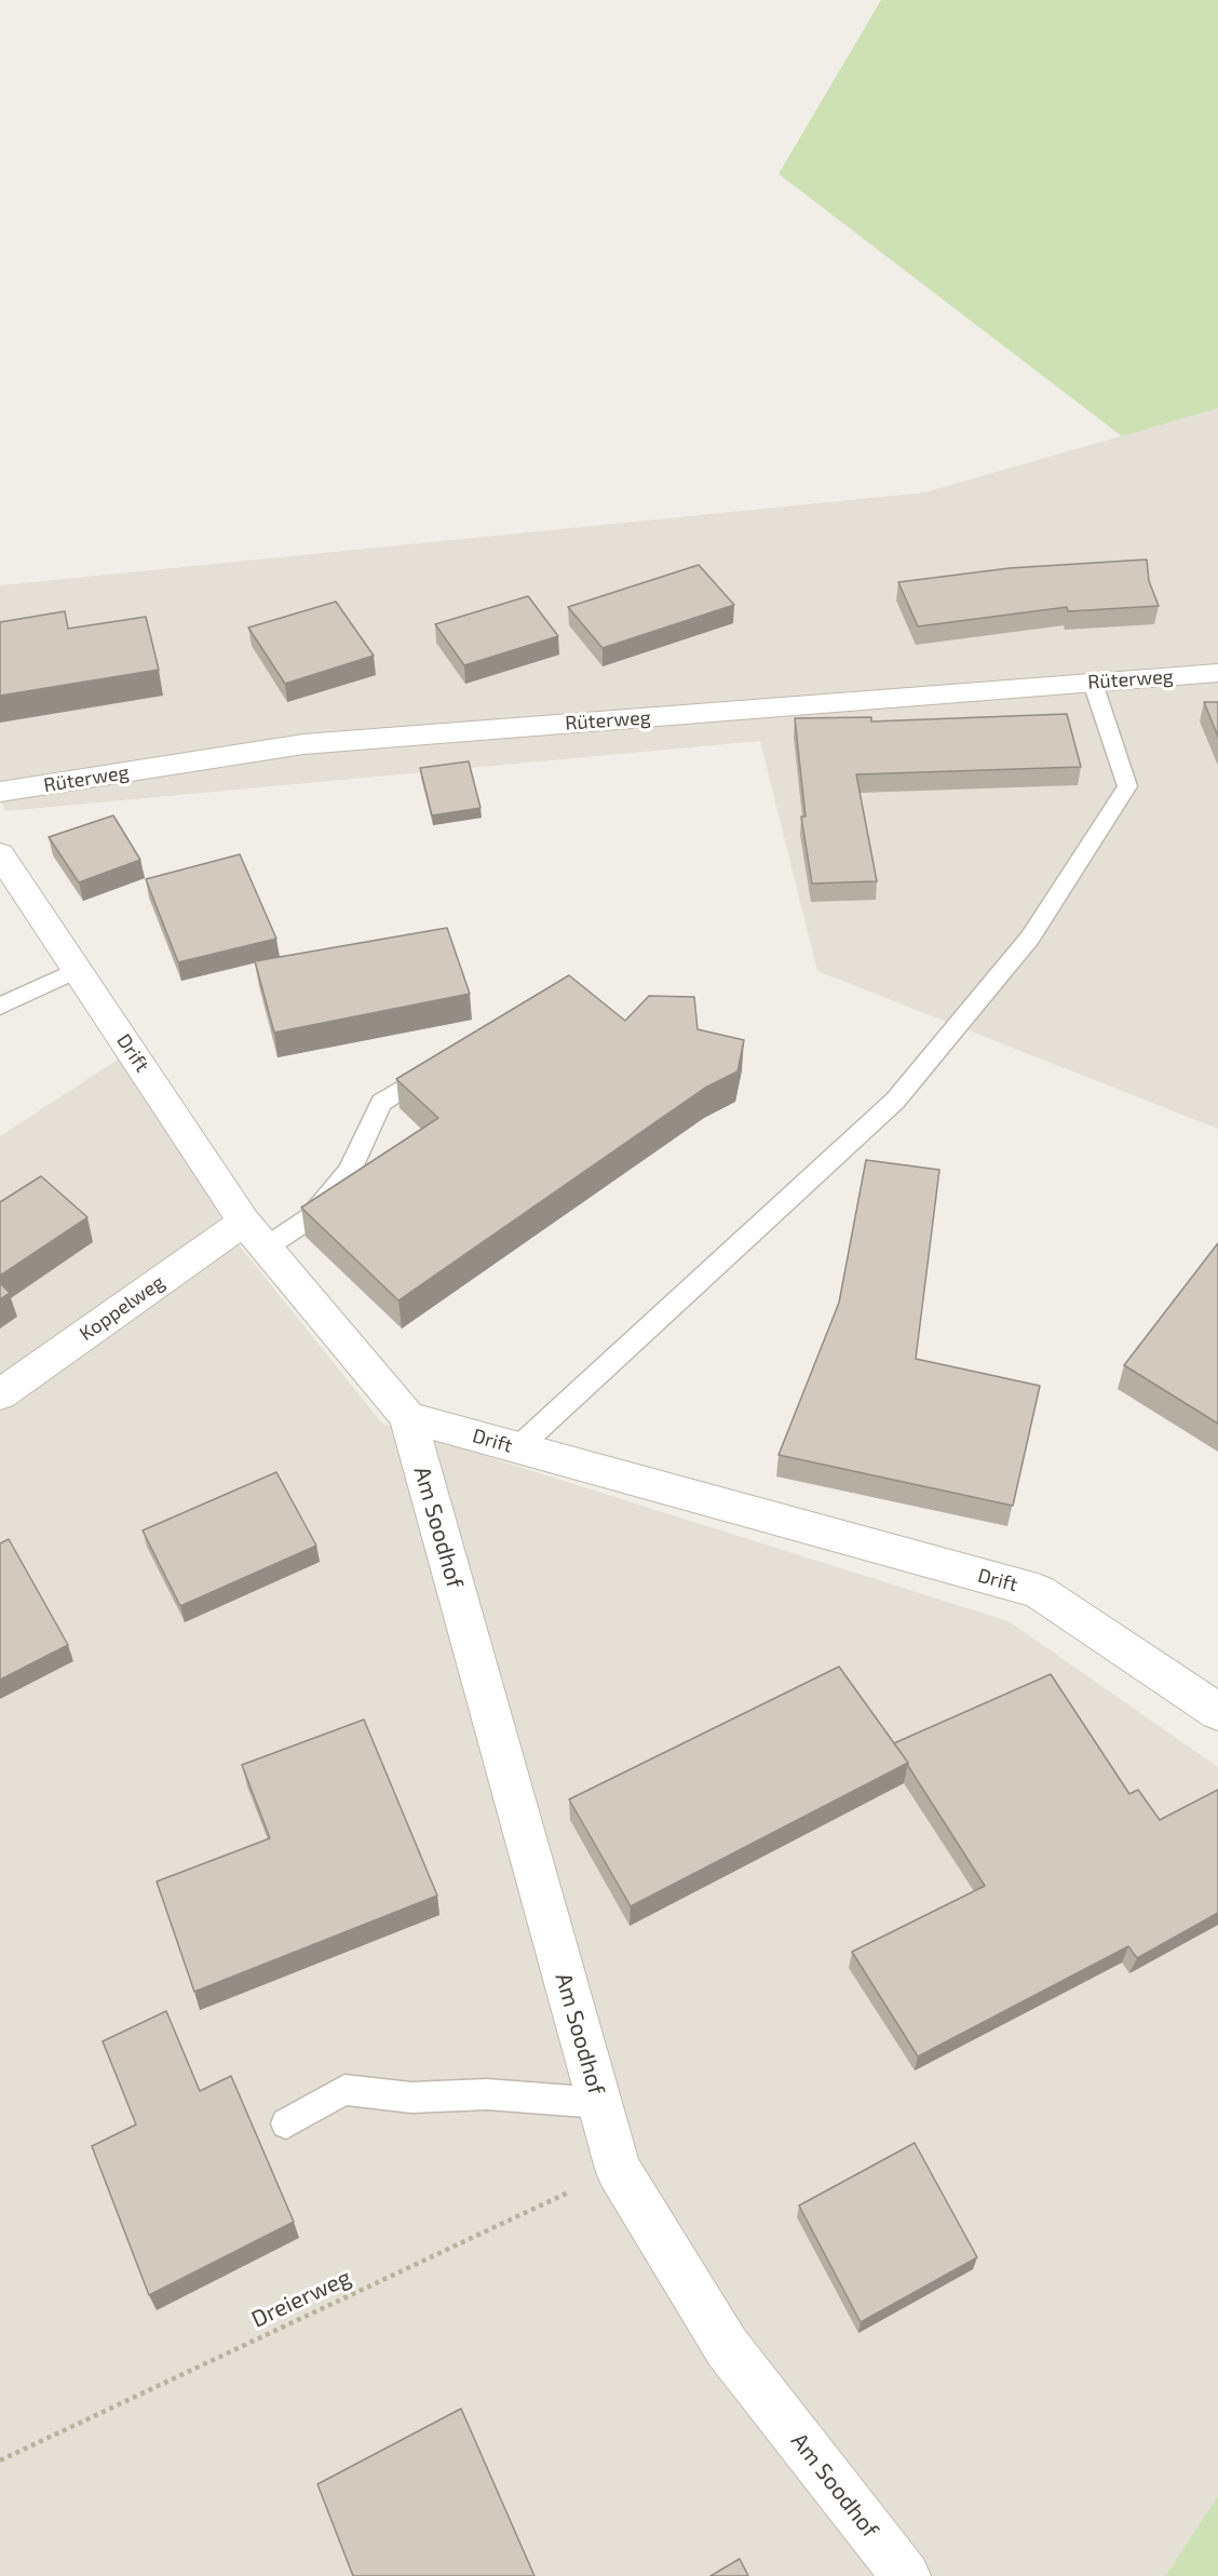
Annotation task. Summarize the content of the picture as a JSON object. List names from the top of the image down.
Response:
{
  "streets": {
    "street": [
      "Rüterweg",
      "Drift",
      "Koppelweg",
      "Am Soodhof"
    ],
    "path": ["Dreierweg"]
  },
  "crossings": [
    ["Drift", "Koppelweg"],
    ["Drift", "Am Soodhof"],
    ["Am Soodhof", "Dreierweg"]
  ]
}
